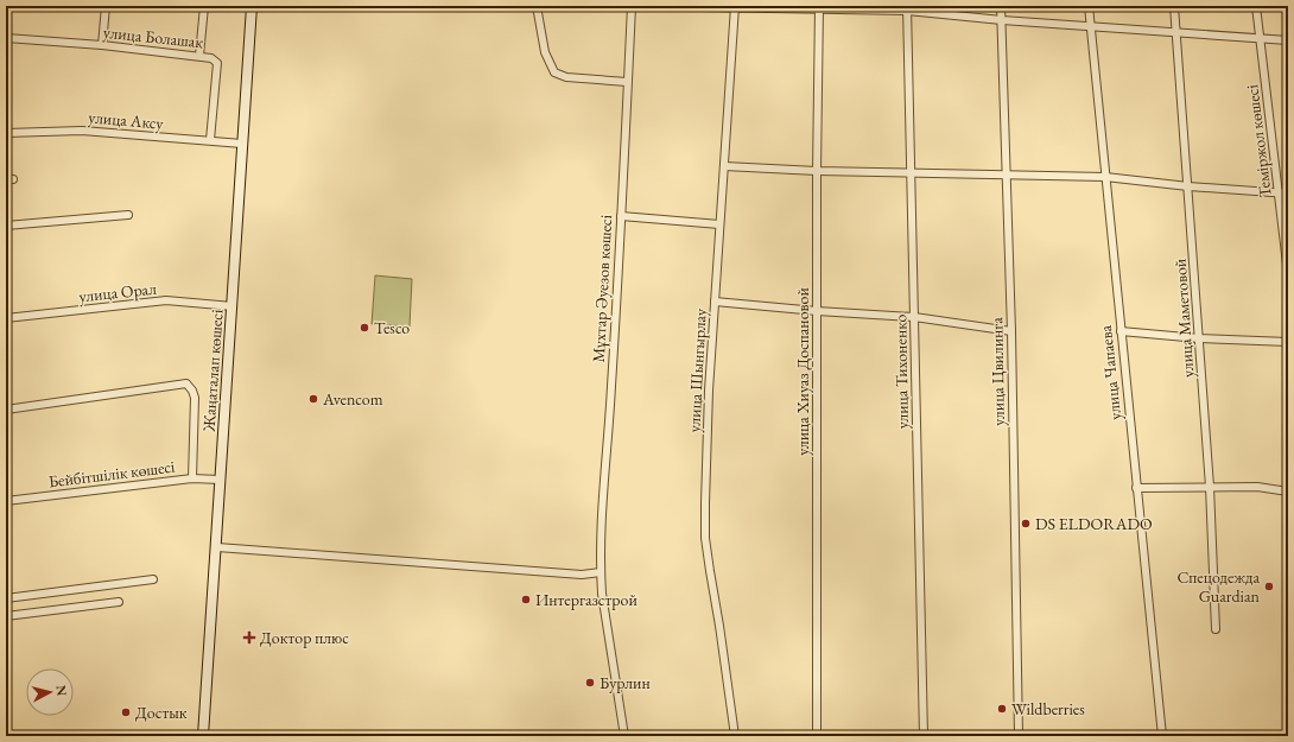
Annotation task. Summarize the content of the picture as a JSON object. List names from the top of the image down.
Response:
{
  "streets": {
    "main road": ["Жаңаталап көшесі"],
    "street": [
      "улица Болашак",
      "улица Аксу",
      "Теміржол көшесі",
      "Мұхтар Әуезов көшесі",
      "улица Орал",
      "улица Маметовой",
      "улица Шынгырлау",
      "улица Хиуаз Доспановой",
      "улица Тихоненко",
      "улица Цвилинга",
      "улица Чапаева",
      "Бейбітшілік көшесі"
    ]
  },
  "crossings": [
    ["улица Болашак", "улица Аксу"],
    ["улица Аксу", "Жаңаталап көшесі"],
    ["улица Орал", "Жаңаталап көшесі"],
    ["Жаңаталап көшесі", "Бейбітшілік көшесі"]
  ],
  "places": {
    "other": [
      "Tesco",
      "Avencom",
      "DS ELDORADO",
      "Спецодежда Guardian",
      "Интергазстрой",
      "Бурлин",
      "Wildberries",
      "Достык"
    ],
    "health": ["Доктор плюс"]
  },
  "north": "right"
}
